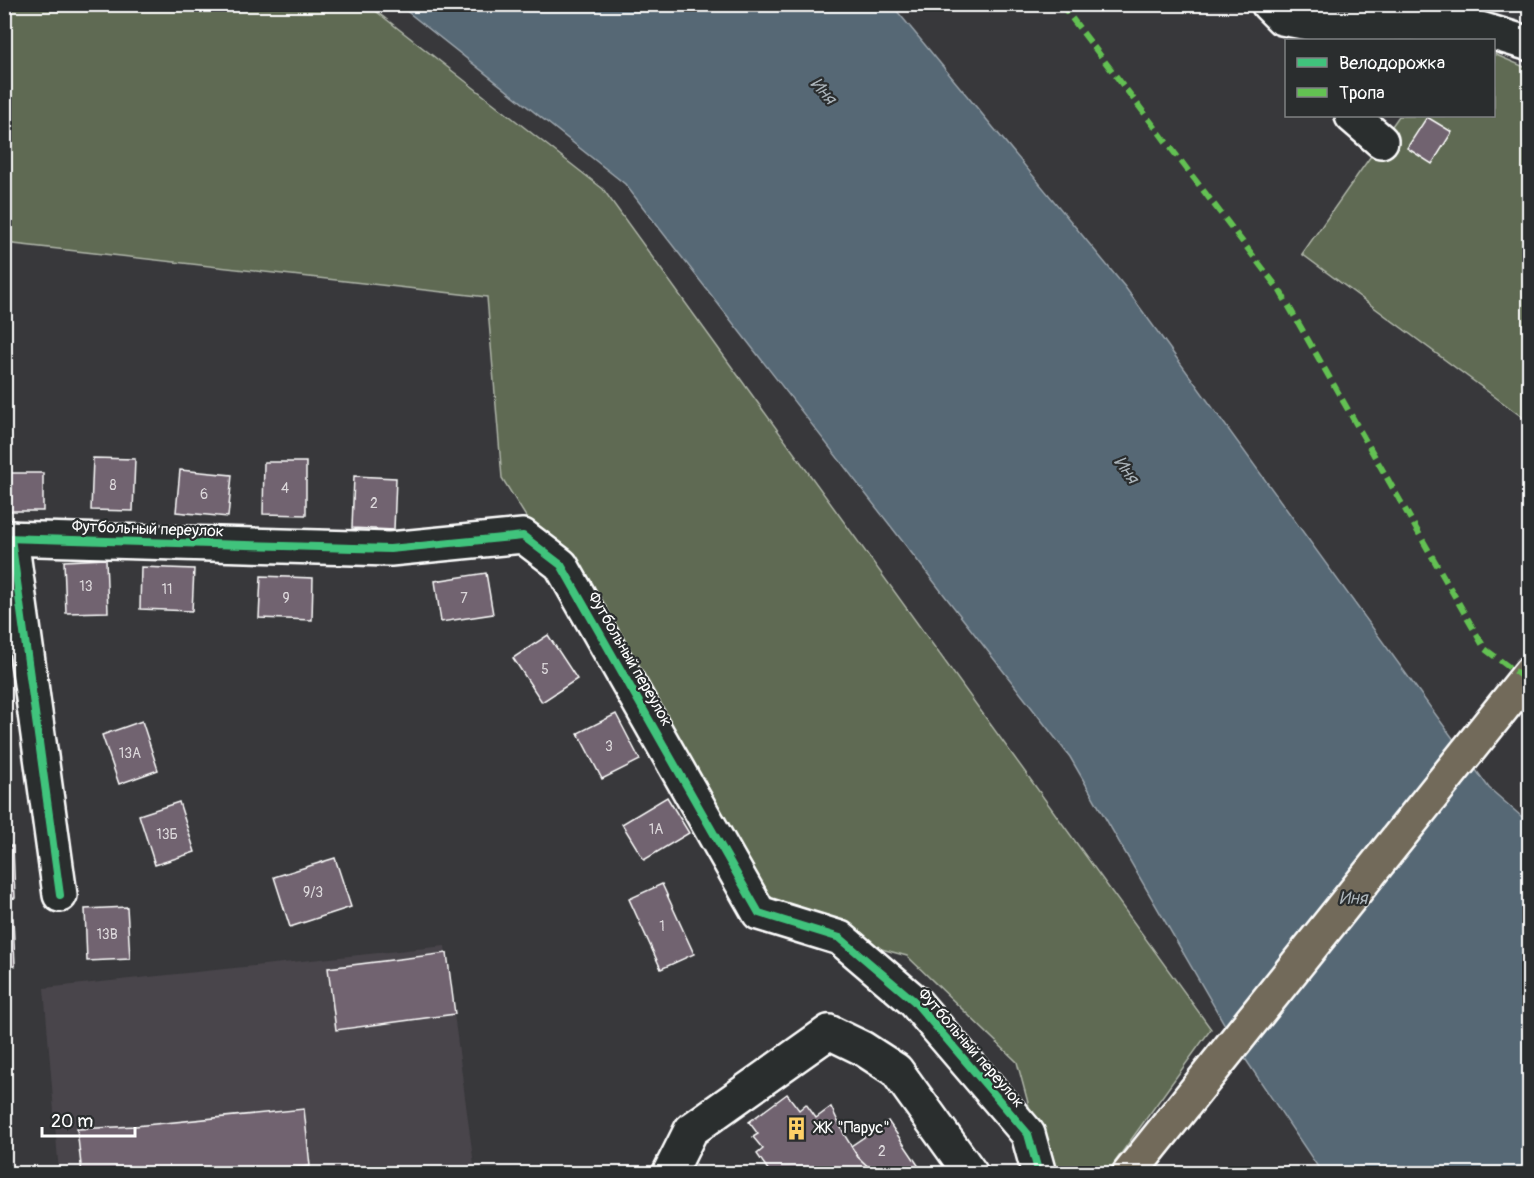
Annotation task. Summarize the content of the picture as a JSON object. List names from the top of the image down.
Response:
{
  "streets": {
    "street": ["Футбольный переулок"]
  },
  "water": ["Иня"],
  "places": {
    "building": ["ЖК \"Парус\""]
  },
  "house_numbers": [
    "8",
    "4",
    "6",
    "2",
    "13",
    "11",
    "9",
    "7",
    "5",
    "3",
    "13А",
    "1А",
    "13Б",
    "9/3",
    "1",
    "13В",
    "2"
  ],
  "legend": ["Велодорожка", "Тропа"],
  "scale_bar": "20 m"
}
